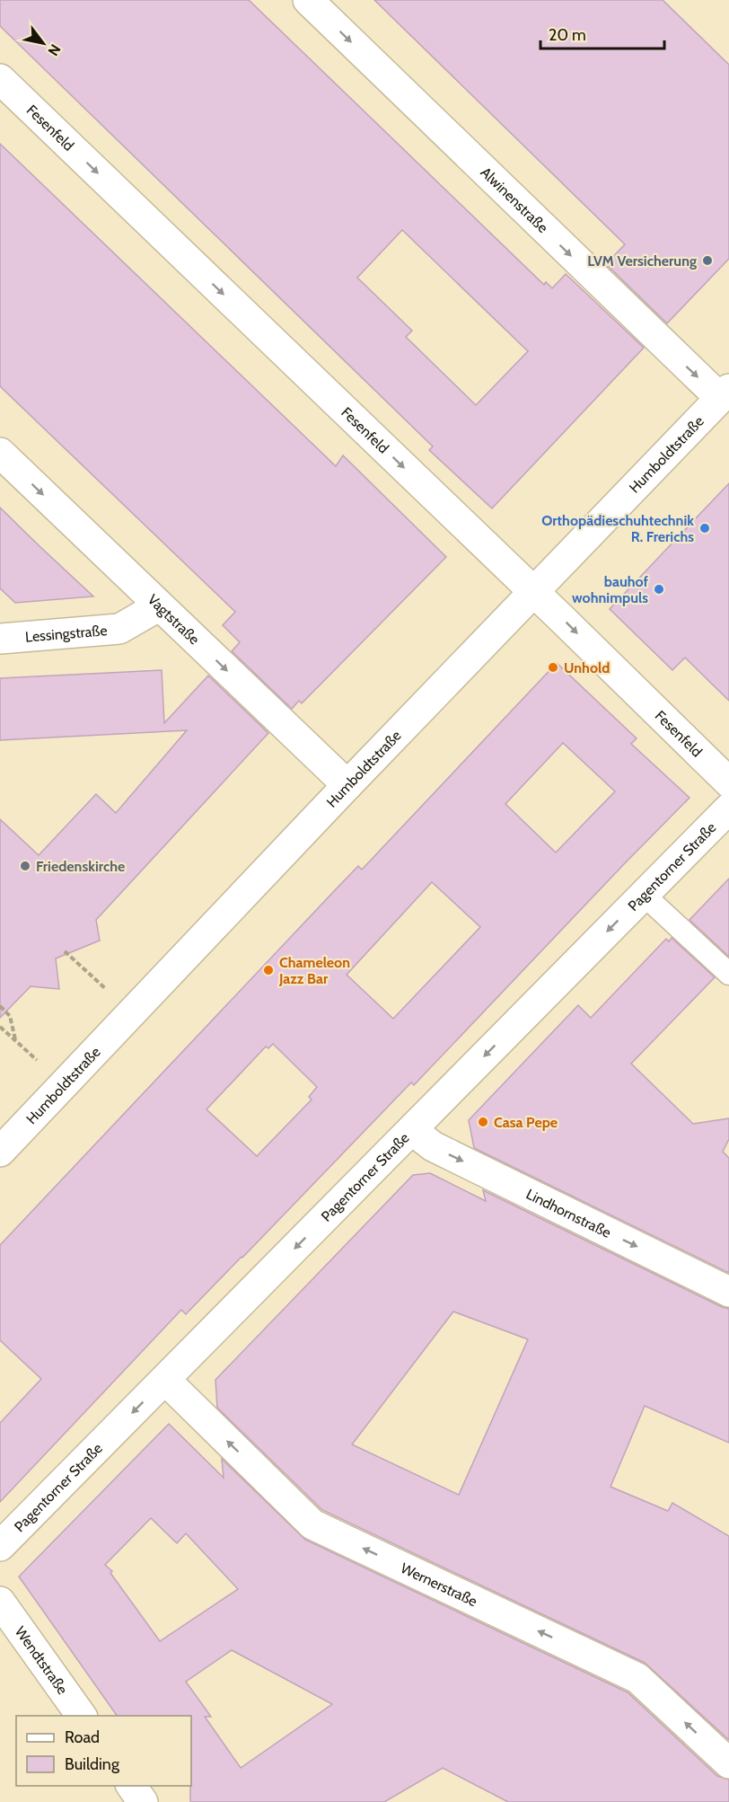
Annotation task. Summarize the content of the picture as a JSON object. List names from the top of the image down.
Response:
{
  "streets": {
    "street": [
      "Fesenfeld",
      "Alwinenstraße",
      "Humboldtstraße",
      "Vagtstraße",
      "Lessingstraße",
      "Pagentorner Straße",
      "Lindhornstraße",
      "Wernerstraße",
      "Wendtstraße"
    ]
  },
  "crossings": [
    ["Fesenfeld", "Humboldtstraße"],
    ["Alwinenstraße", "Humboldtstraße"],
    ["Humboldtstraße", "Vagtstraße"],
    ["Vagtstraße", "Lessingstraße"],
    ["Pagentorner Straße", "Lindhornstraße"],
    ["Pagentorner Straße", "Wernerstraße"]
  ],
  "one_way": [
    "Fesenfeld",
    "Alwinenstraße",
    "Vagtstraße",
    "Pagentorner Straße",
    "Lindhornstraße",
    "Wernerstraße"
  ],
  "places": [
    "LVM Versicherung",
    "Orthopädieschuhtechnik R. Frerichs",
    "bauhof wohnimpuls",
    "Unhold",
    "Friedenskirche",
    "Chameleon Jazz Bar",
    "Casa Pepe"
  ],
  "legend": ["Road", "Building"],
  "scale_bar": "20 m",
  "north": "bottom right"
}
